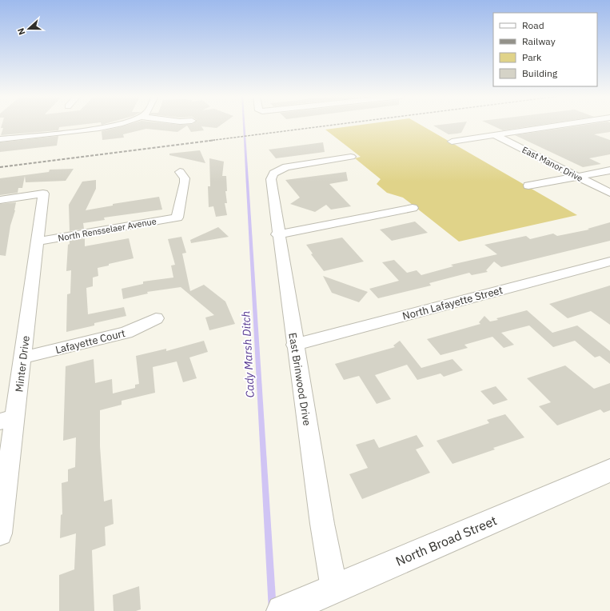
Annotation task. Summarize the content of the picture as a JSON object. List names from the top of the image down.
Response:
{
  "streets": {
    "street": [
      "East Manor Drive",
      "North Rensselaer Avenue",
      "North Lafayette Street",
      "Lafayette Court",
      "Minter Drive",
      "East Brinwood Drive",
      "North Broad Street"
    ]
  },
  "crossings": [
    ["North Rensselaer Avenue", "Minter Drive"],
    ["North Lafayette Street", "East Brinwood Drive"],
    ["Lafayette Court", "Minter Drive"],
    ["East Brinwood Drive", "North Broad Street"]
  ],
  "water": ["Cady Marsh Ditch"],
  "legend": [
    "Road",
    "Railway",
    "Park",
    "Building"
  ],
  "north": "left"
}
